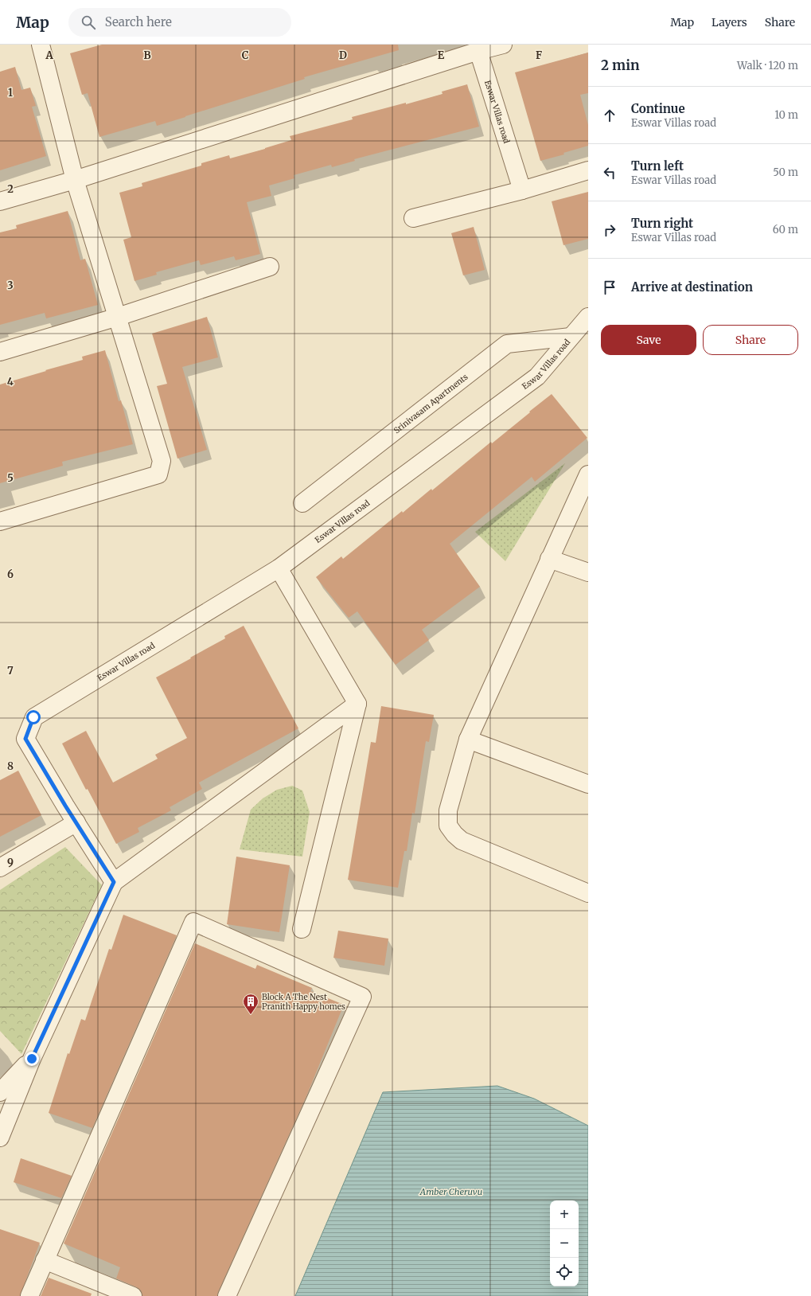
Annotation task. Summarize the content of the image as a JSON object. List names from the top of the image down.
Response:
{
  "streets": {
    "street": ["Eswar Villas road", "Srinivasam Apartments"]
  },
  "crossings": [
    ["Eswar Villas road", "Srinivasam Apartments"]
  ],
  "water": ["Amber Cheruvu"],
  "places": {
    "building": ["Block A The Nest Pranith Happy homes"]
  },
  "page": {
    "header": "Map",
    "search": "Search here",
    "nav": ["Map", "Layers", "Share"],
    "heading": ["2 min", "Walk · 120 m"],
    "list": [
      ["Continue", "Eswar Villas road", "10 m"],
      ["Turn left", "Eswar Villas road", "50 m"],
      ["Turn right", "Eswar Villas road", "60 m"],
      "Arrive at destination"
    ],
    "buttons": ["Save", "Share"],
    "map_buttons": ["+", "−"]
  },
  "grid": {
    "columns": [
      "A",
      "B",
      "C",
      "D",
      "E",
      "F"
    ],
    "rows": [
      "1",
      "2",
      "3",
      "4",
      "5",
      "6",
      "7",
      "8",
      "9"
    ]
  }
}
